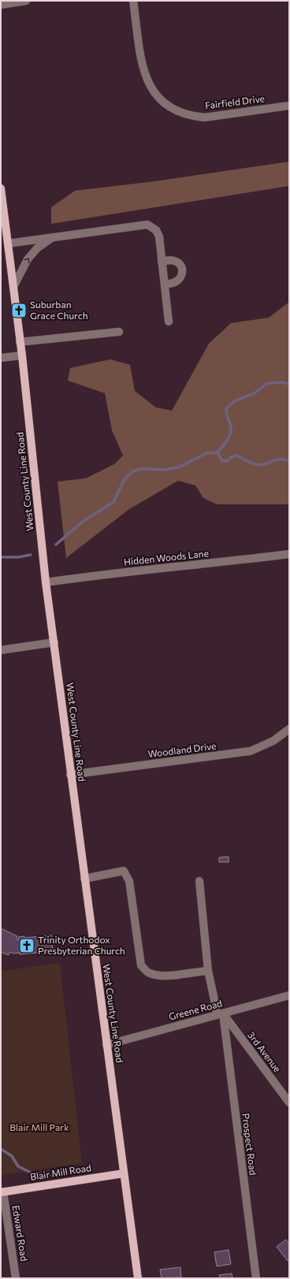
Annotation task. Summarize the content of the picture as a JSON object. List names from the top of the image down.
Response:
{
  "streets": {
    "main road": ["West County Line Road", "Blair Mill Road"],
    "street": [
      "Fairfield Drive",
      "Hidden Woods Lane",
      "Woodland Drive",
      "Greene Road",
      "3rd Avenue",
      "Prospect Road",
      "Edward Road"
    ]
  },
  "crossings": [
    ["West County Line Road", "Hidden Woods Lane"],
    ["West County Line Road", "Woodland Drive"],
    ["West County Line Road", "Greene Road"],
    ["West County Line Road", "Blair Mill Road"],
    ["Greene Road", "3rd Avenue"],
    ["Greene Road", "Prospect Road"],
    ["3rd Avenue", "Prospect Road"],
    ["Blair Mill Road", "Edward Road"]
  ],
  "parks": ["Blair Mill Park"],
  "places": {
    "church": ["Suburban Grace Church", "Trinity Orthodox Presbyterian Church"]
  }
}
